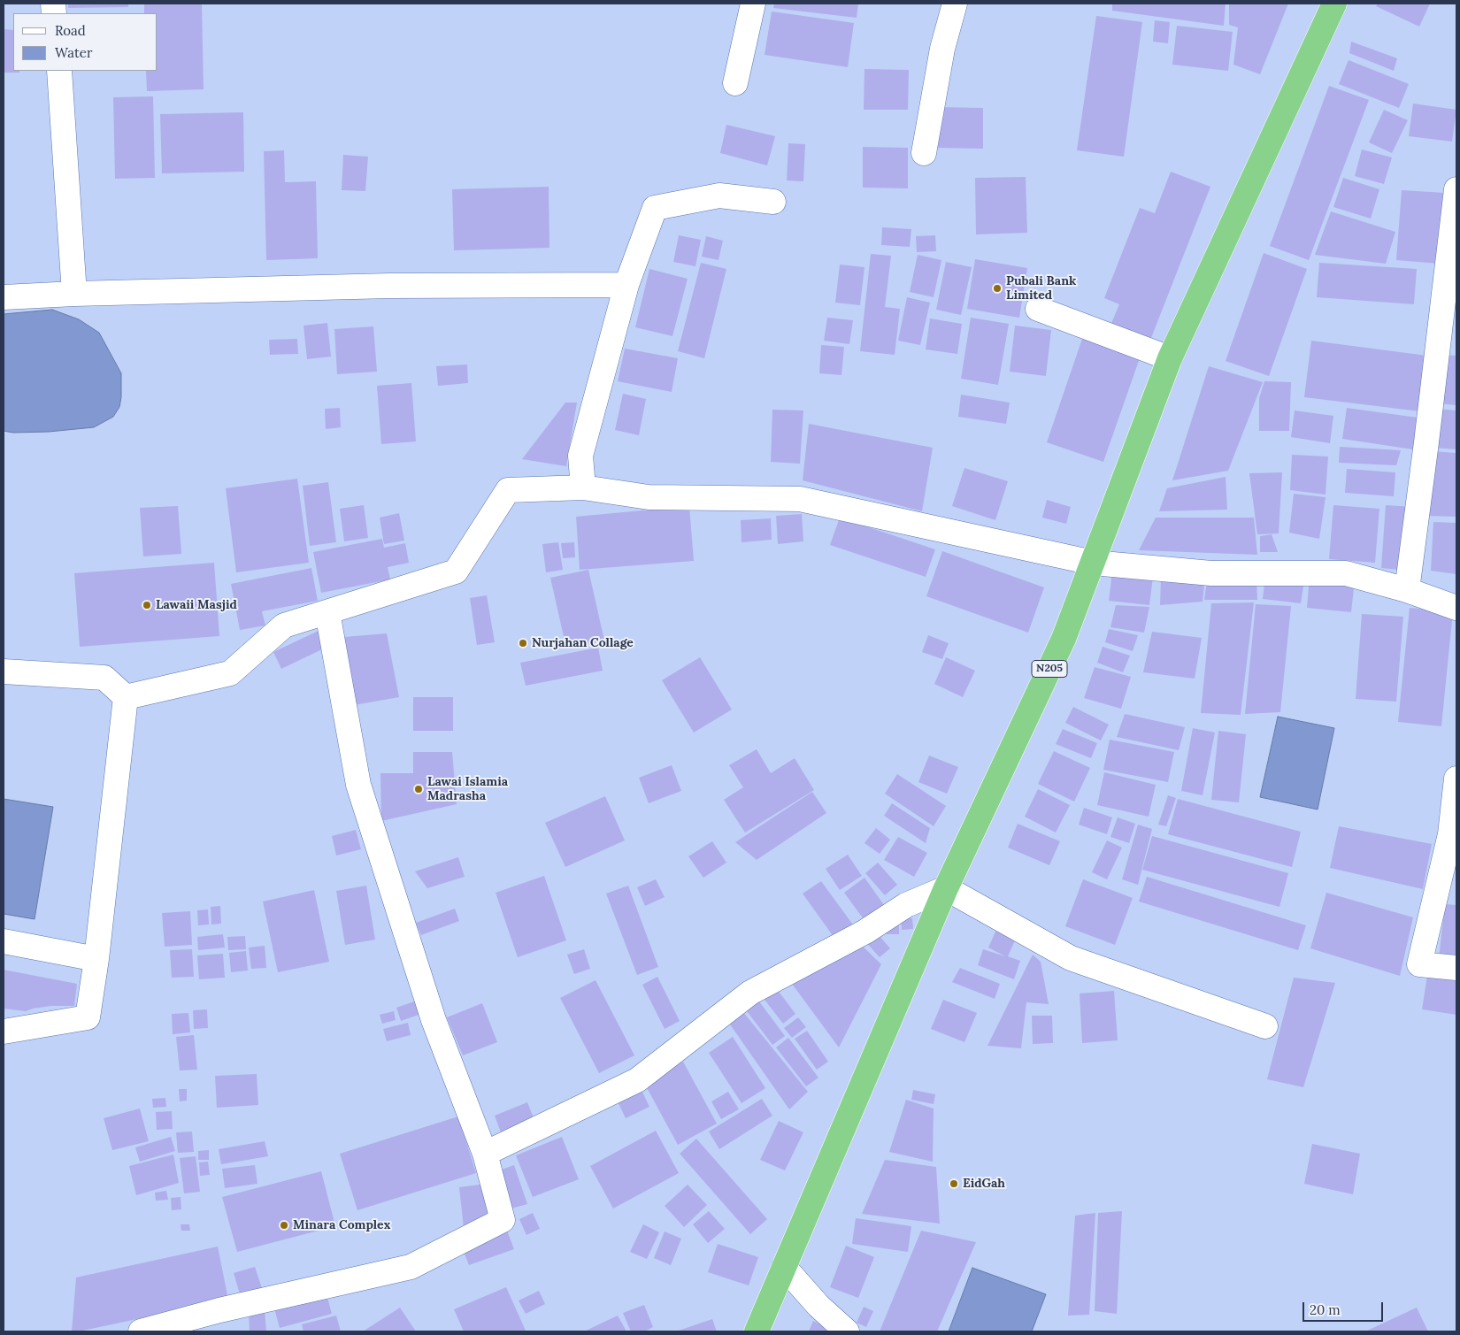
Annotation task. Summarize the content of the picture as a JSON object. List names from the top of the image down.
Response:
{
  "streets": {
    "highway": ["N205"]
  },
  "places": [
    "Pubali Bank Limited",
    "Lawaii Masjid",
    "Nurjahan Collage",
    "Lawai Islamia Madrasha",
    "EidGah",
    "Minara Complex"
  ],
  "legend": ["Road", "Water"],
  "scale_bar": "20 m"
}
